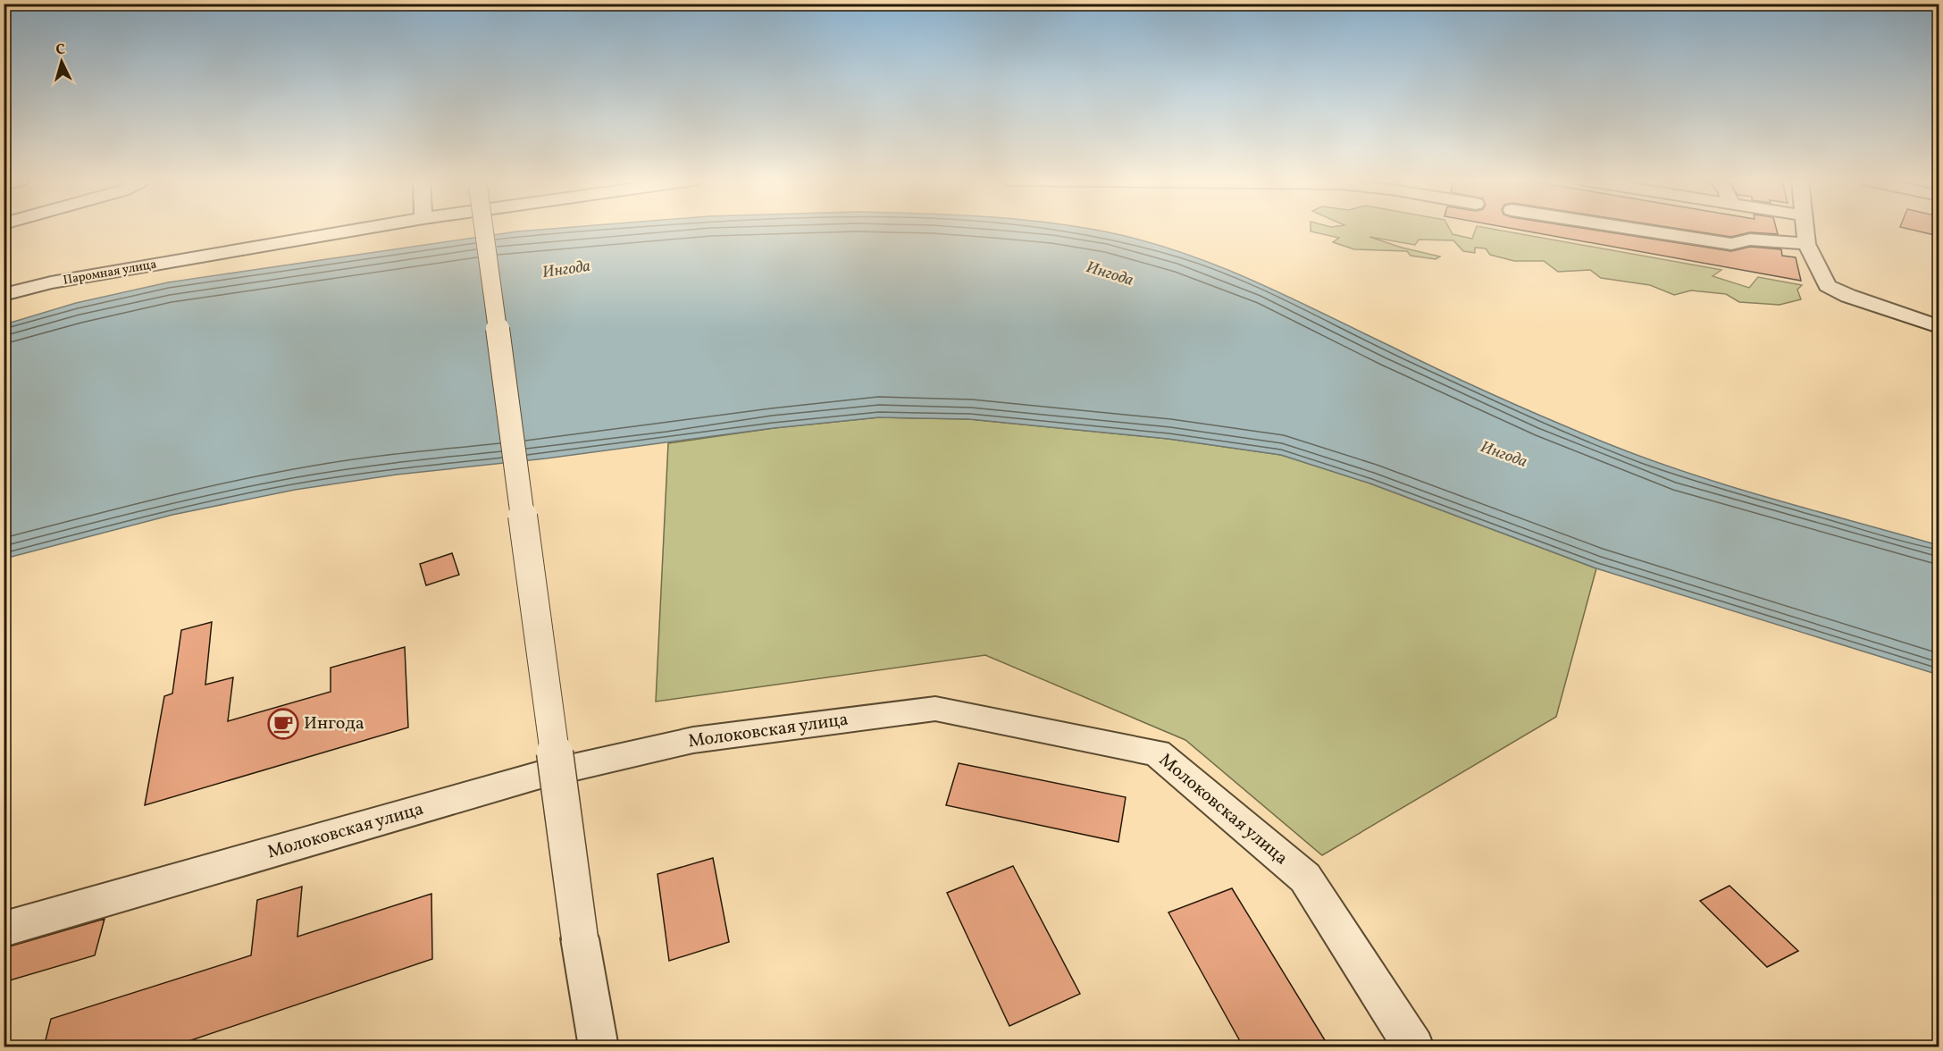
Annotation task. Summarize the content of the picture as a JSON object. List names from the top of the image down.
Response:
{
  "streets": {
    "street": ["Паромная улица", "Молоковская улица"]
  },
  "water": ["Ингода"],
  "places": {
    "cafe": ["Ингода"]
  },
  "north": "top"
}
